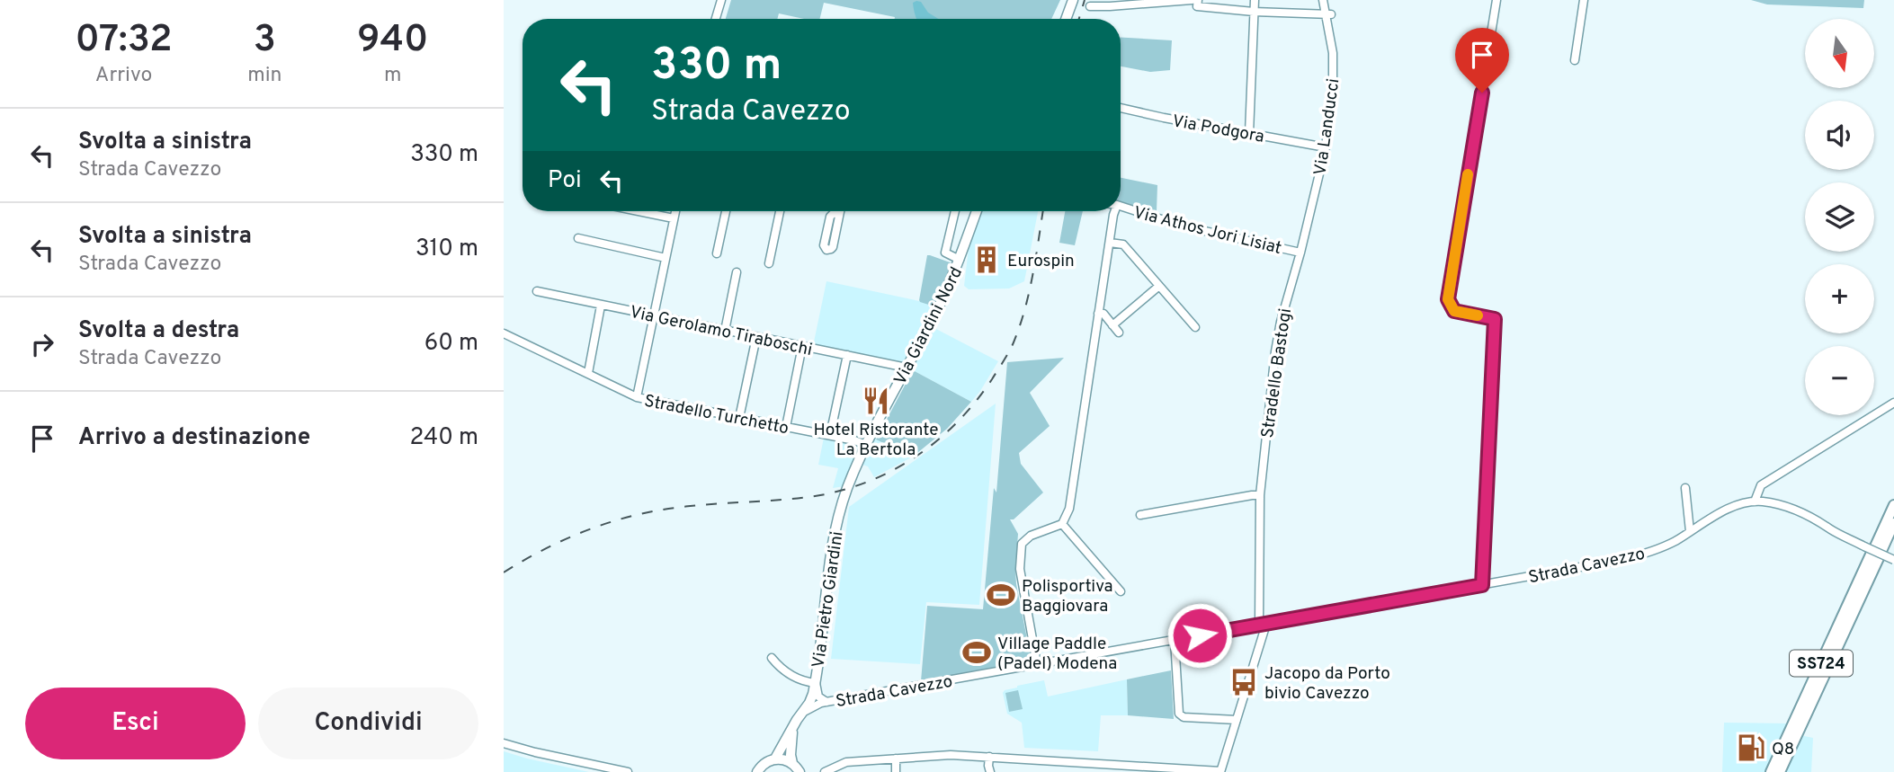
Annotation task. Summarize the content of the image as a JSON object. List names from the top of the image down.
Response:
{
  "streets": {
    "highway": ["SS724"],
    "main road": ["Via Giardini Nord", "Via Pietro Giardini"],
    "street": [
      "Via Landucci",
      "Via Podgora",
      "Via Athos Jori Lisiat",
      "Via Gerolamo Tiraboschi",
      "Stradello Bastogi",
      "Stradello Turchetto",
      "Strada Cavezzo"
    ]
  },
  "crossings": [
    ["Via Landucci", "Via Podgora"],
    ["Via Landucci", "Via Athos Jori Lisiat"],
    ["Via Landucci", "Stradello Bastogi"],
    ["Via Athos Jori Lisiat", "Stradello Bastogi"],
    ["Via Giardini Nord", "Via Gerolamo Tiraboschi"],
    ["Via Giardini Nord", "Stradello Turchetto"],
    ["Via Giardini Nord", "Via Pietro Giardini"],
    ["Stradello Bastogi", "Strada Cavezzo"],
    ["Stradello Turchetto", "Via Pietro Giardini"],
    ["Strada Cavezzo", "Via Pietro Giardini"],
    ["Strada Cavezzo", "SS724"]
  ],
  "places": {
    "building": ["Eurospin"],
    "restaurant": ["Hotel Ristorante La Bertola"],
    "sports": ["Polisportiva Baggiovara", "Village Paddle (Padel) Modena"],
    "bus stop": ["Jacopo da Porto bivio Cavezzo"],
    "fuel station": ["Q8"]
  },
  "north": "bottom",
  "page": {
    "eta": [
      "07:32",
      "Arrivo",
      "3",
      "min",
      "940",
      "m"
    ],
    "map_buttons": ["+", "−"],
    "turn": ["330 m", "Strada Cavezzo"],
    "list": [
      {
        "name": "Svolta a sinistra",
        "note": "Strada Cavezzo",
        "value": "330 m"
      },
      {
        "name": "Svolta a sinistra",
        "note": "Strada Cavezzo",
        "value": "310 m"
      },
      {
        "name": "Svolta a destra",
        "note": "Strada Cavezzo",
        "value": "60 m"
      },
      {
        "name": "Arrivo a destinazione",
        "value": "240 m"
      }
    ],
    "then": "Poi",
    "buttons": ["Esci", "Condividi"]
  }
}
